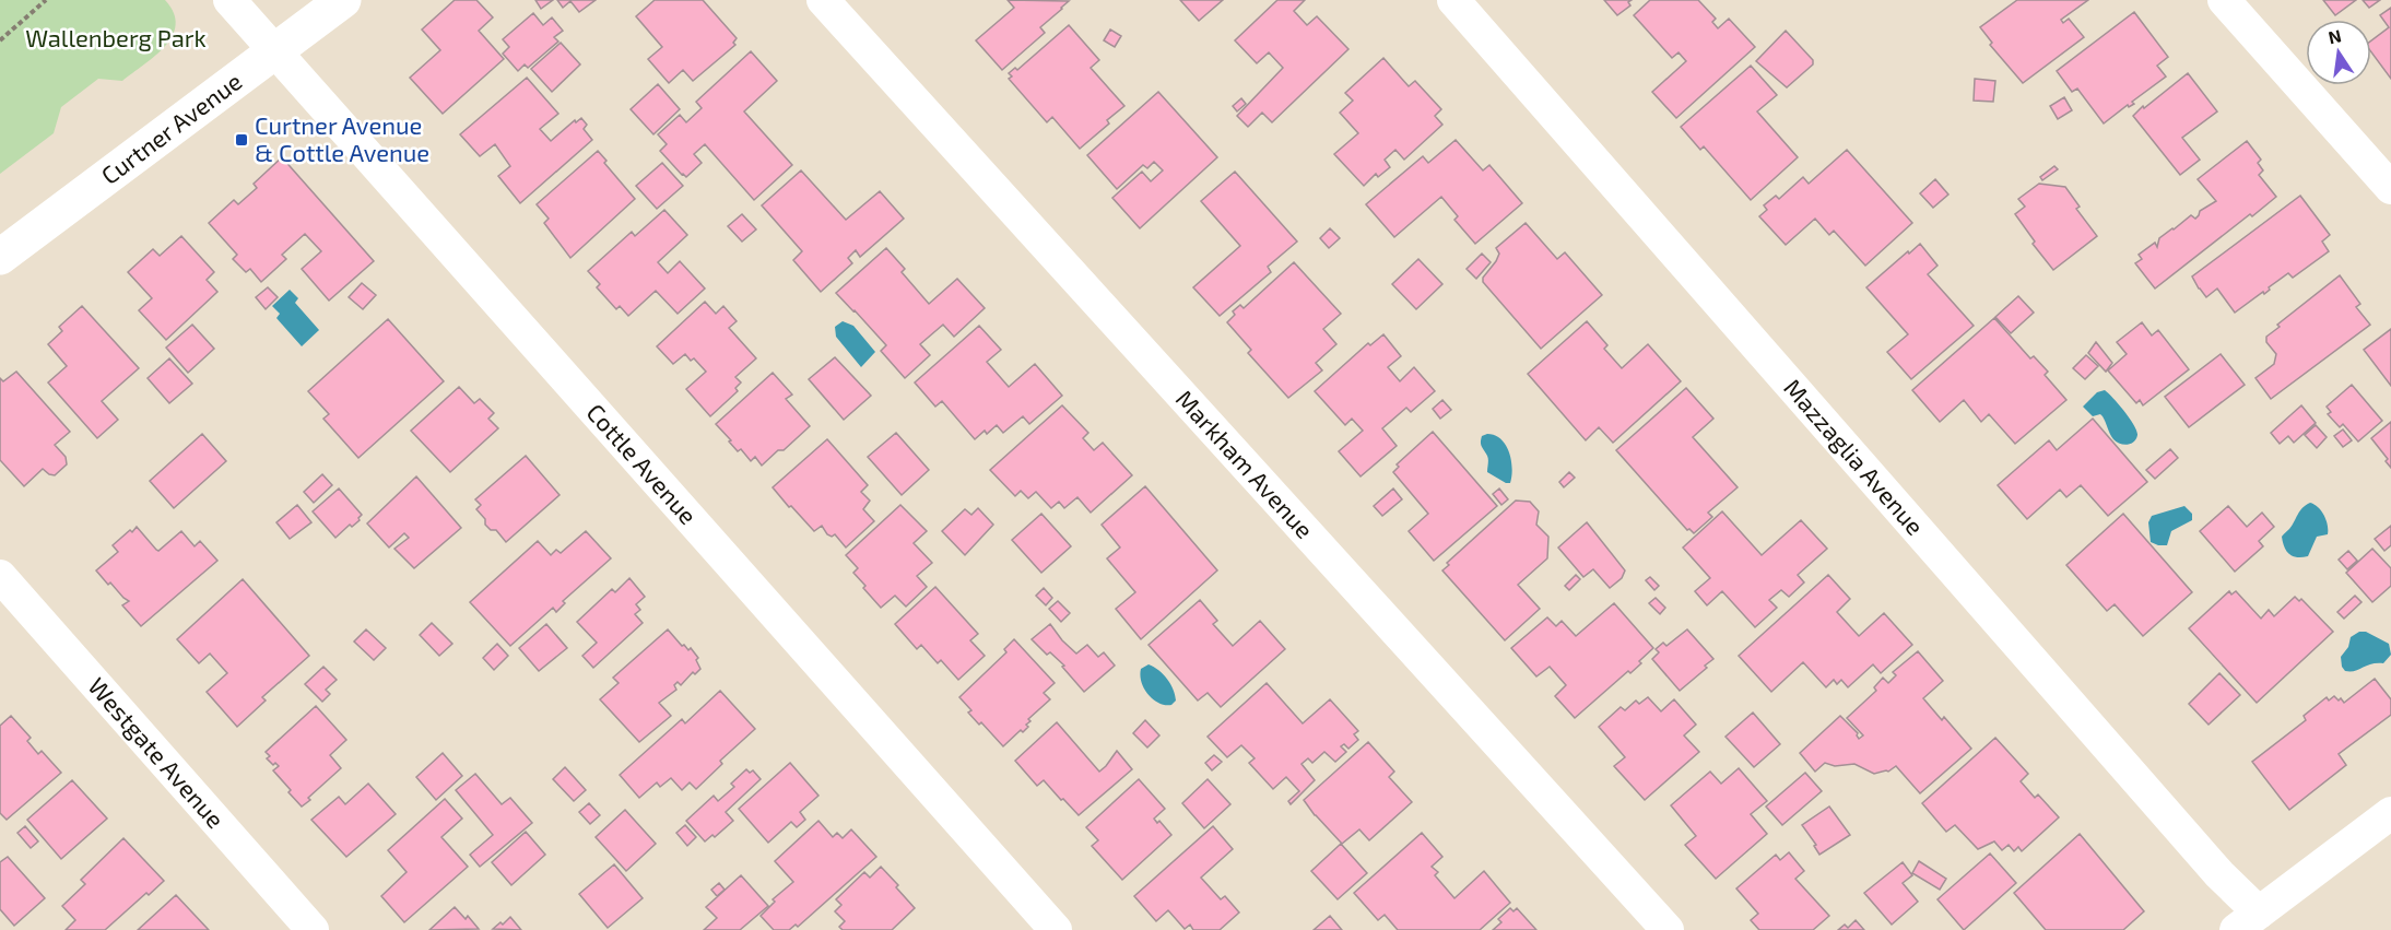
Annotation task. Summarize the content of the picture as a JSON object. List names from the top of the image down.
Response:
{
  "streets": {
    "main road": ["Curtner Avenue"],
    "street": [
      "Mazzaglia Avenue",
      "Markham Avenue",
      "Cottle Avenue",
      "Westgate Avenue"
    ]
  },
  "crossings": [
    ["Curtner Avenue", "Cottle Avenue"]
  ],
  "parks": ["Wallenberg Park"],
  "places": {
    "transit": ["Curtner Avenue & Cottle Avenue"]
  },
  "north": "top"
}
